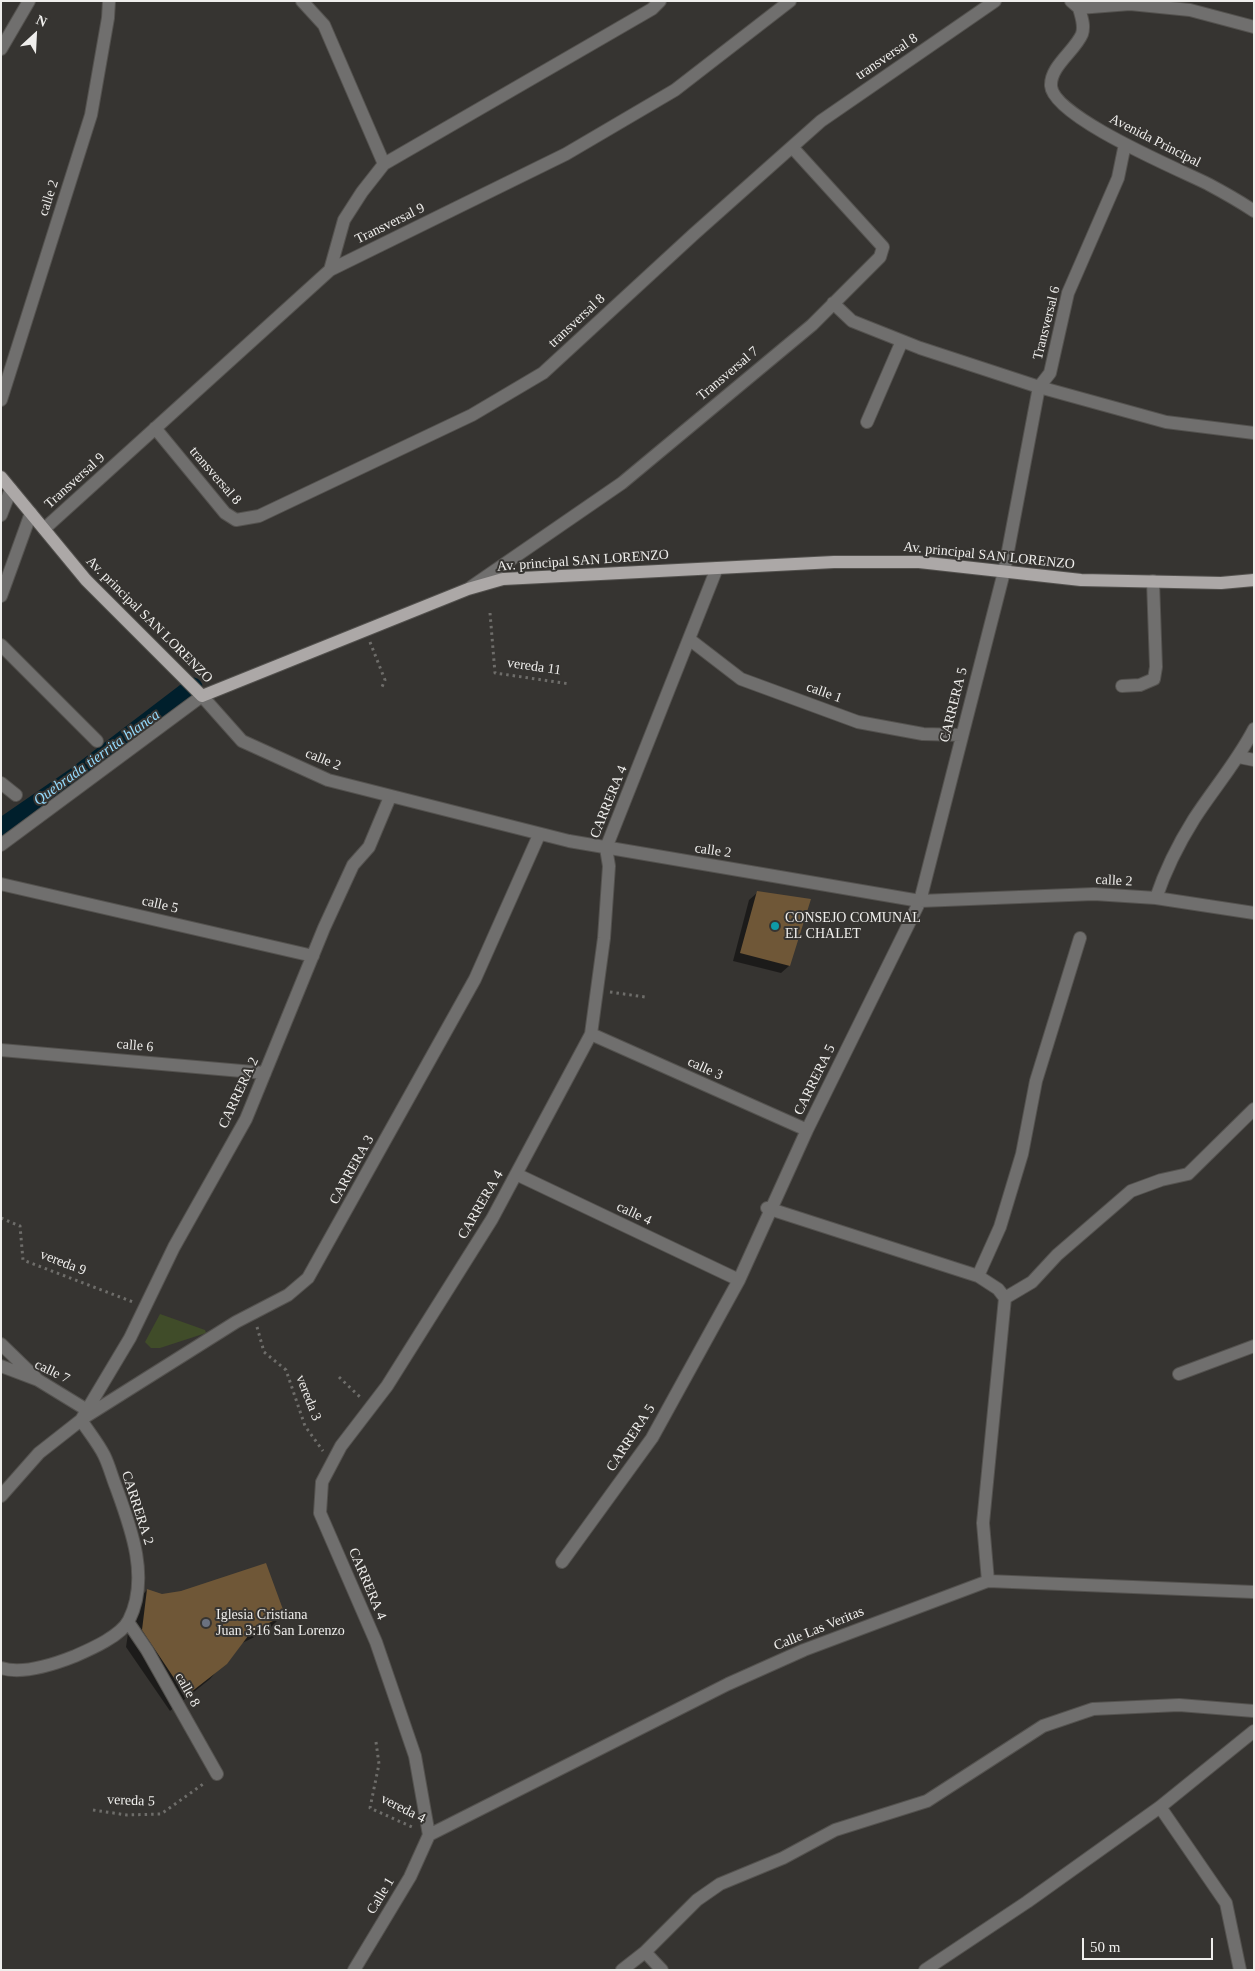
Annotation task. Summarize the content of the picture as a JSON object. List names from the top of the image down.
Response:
{
  "streets": {
    "main road": ["Av. principal SAN LORENZO"],
    "street": [
      "transversal 8",
      "Avenida Principal",
      "calle 2",
      "Transversal 9",
      "Transversal 6",
      "Transversal 7",
      "calle 1",
      "CARRERA 5",
      "CARRERA 4",
      "calle 5",
      "calle 6",
      "calle 3",
      "CARRERA 2",
      "CARRERA 3",
      "calle 4",
      "calle 7",
      "Calle Las Veritas",
      "calle 8",
      "Calle 1"
    ],
    "path": [
      "vereda 11",
      "vereda 9",
      "vereda 3",
      "vereda 5",
      "vereda 4"
    ]
  },
  "crossings": [
    ["transversal 8", "Transversal 9"],
    ["transversal 8", "Transversal 7"],
    ["Avenida Principal", "Transversal 6"],
    ["calle 2", "Av. principal SAN LORENZO"],
    ["calle 2", "CARRERA 5"],
    ["calle 2", "CARRERA 4"],
    ["calle 2", "CARRERA 2"],
    ["calle 2", "CARRERA 3"],
    ["Transversal 9", "Av. principal SAN LORENZO"],
    ["Transversal 6", "Av. principal SAN LORENZO"],
    ["Transversal 6", "CARRERA 5"],
    ["Transversal 7", "Av. principal SAN LORENZO"],
    ["Av. principal SAN LORENZO", "CARRERA 5"],
    ["Av. principal SAN LORENZO", "CARRERA 4"],
    ["calle 1", "CARRERA 5"],
    ["calle 1", "CARRERA 4"],
    ["CARRERA 5", "calle 3"],
    ["CARRERA 5", "calle 4"],
    ["CARRERA 4", "calle 3"],
    ["CARRERA 4", "calle 4"],
    ["CARRERA 4", "vereda 3"],
    ["CARRERA 4", "Calle Las Veritas"],
    ["CARRERA 4", "vereda 4"],
    ["CARRERA 4", "Calle 1"],
    ["calle 5", "CARRERA 2"],
    ["calle 6", "CARRERA 2"],
    ["CARRERA 2", "CARRERA 3"],
    ["CARRERA 2", "vereda 9"],
    ["CARRERA 2", "calle 7"],
    ["CARRERA 2", "calle 8"],
    ["CARRERA 3", "calle 7"],
    ["CARRERA 3", "vereda 3"],
    ["Calle Las Veritas", "vereda 4"],
    ["Calle Las Veritas", "Calle 1"],
    ["calle 8", "vereda 5"],
    ["vereda 4", "Calle 1"]
  ],
  "water": ["Quebrada tierrita blanca"],
  "places": ["CONSEJO COMUNAL EL CHALET", "Iglesia Cristiana Juan 3:16 San Lorenzo"],
  "scale_bar": "50 m",
  "north": "top right"
}
